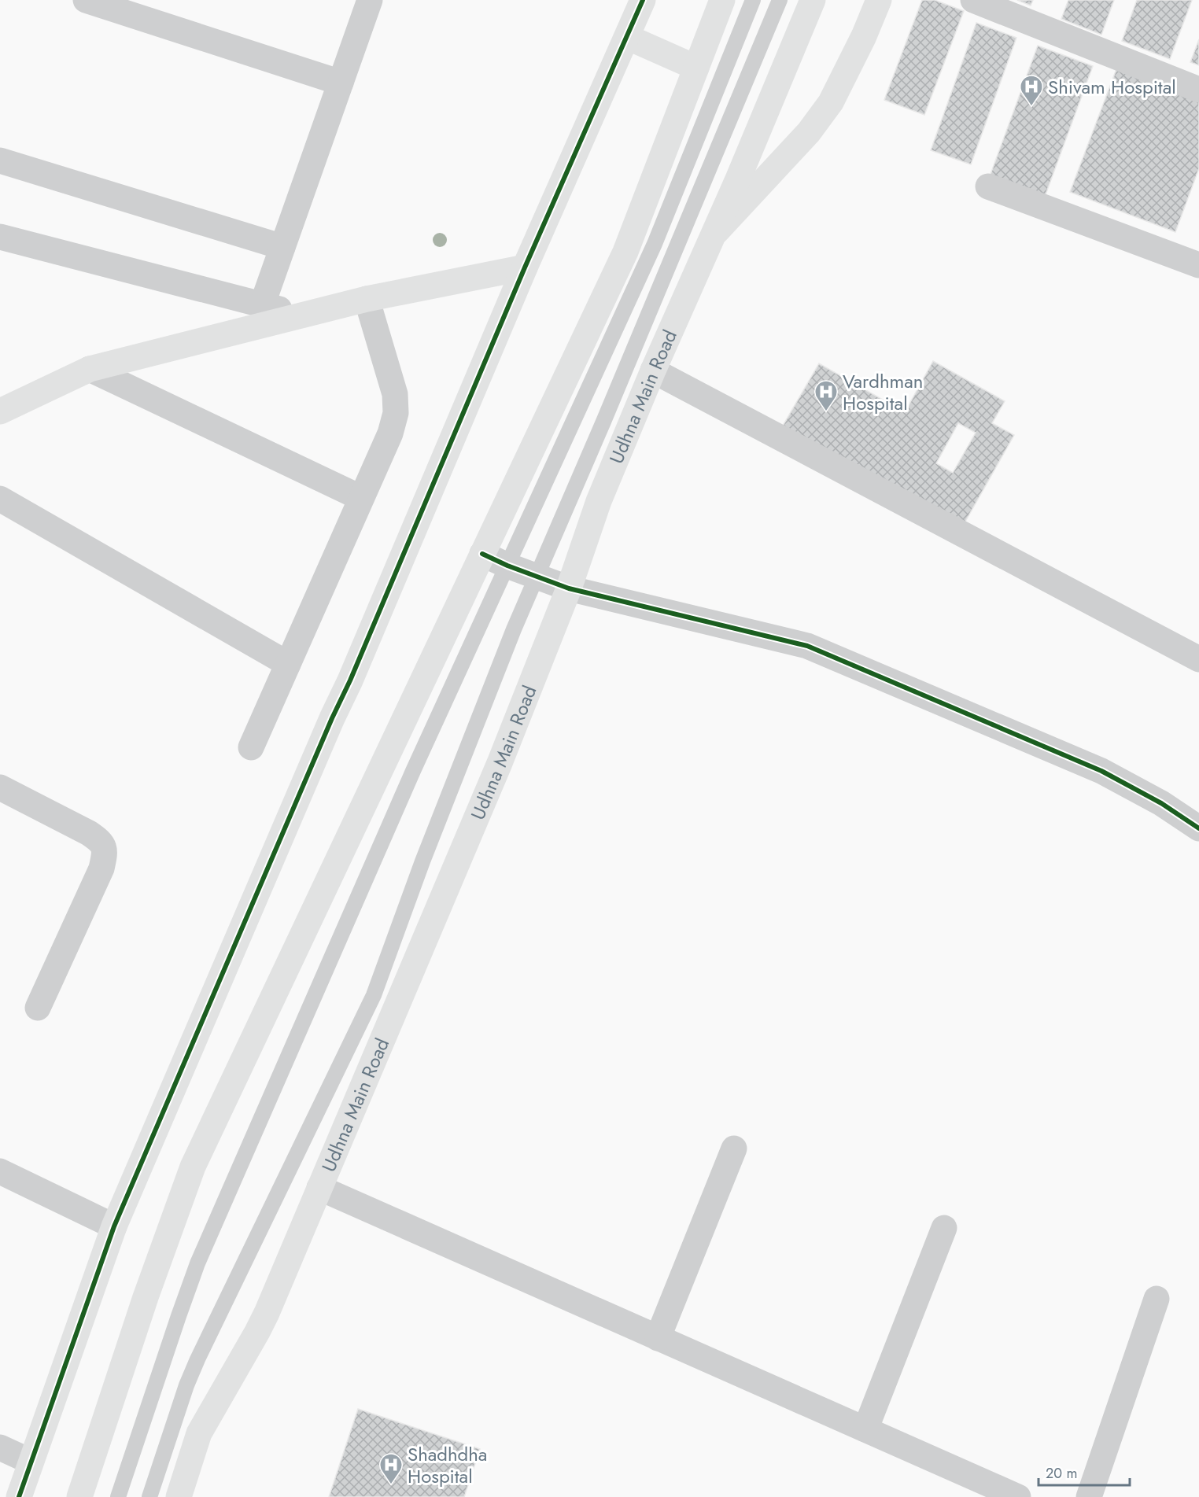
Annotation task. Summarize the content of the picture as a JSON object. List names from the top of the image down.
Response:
{
  "streets": {
    "main road": ["Udhna Main Road"]
  },
  "places": {
    "hospital": ["Shivam Hospital", "Vardhman Hospital", "Shadhdha Hospital"]
  },
  "scale_bar": "20 m"
}
